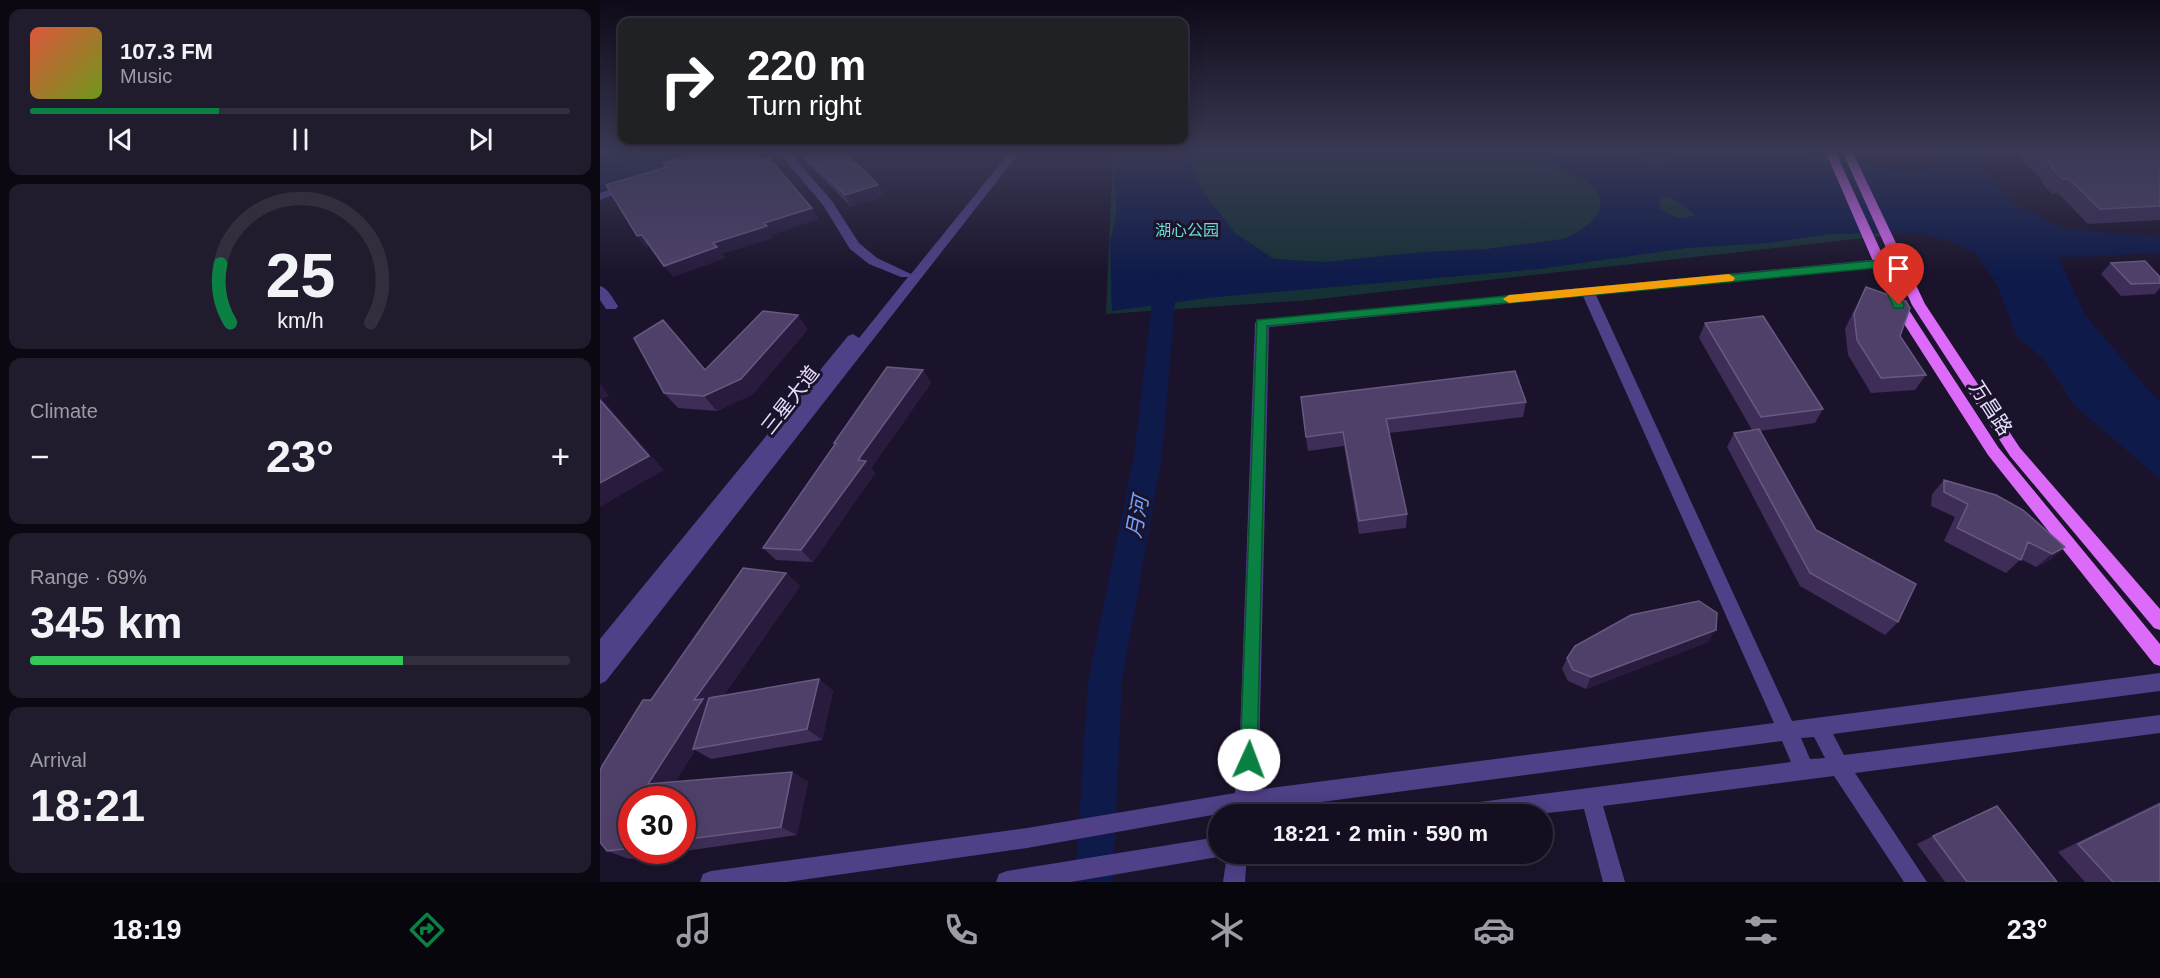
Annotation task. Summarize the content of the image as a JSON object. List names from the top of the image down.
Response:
{
  "streets": {
    "main road": ["万昌路"],
    "street": ["三星大道"]
  },
  "water": ["月河"],
  "parks": ["湖心公园"],
  "page": {
    "turn": ["220 m", "Turn right"],
    "song": ["107.3 FM", "Music"],
    "tile": [
      "Climate",
      ["Range · 69%", "345 km"],
      ["Arrival", "18:21"]
    ],
    "heat": ["−", "23°", "+"],
    "limit": "30",
    "trip": "18:21 · 2 min · 590 m",
    "tabs": ["18:19", "23°"],
    "gauge": ["25", "km/h"]
  }
}
